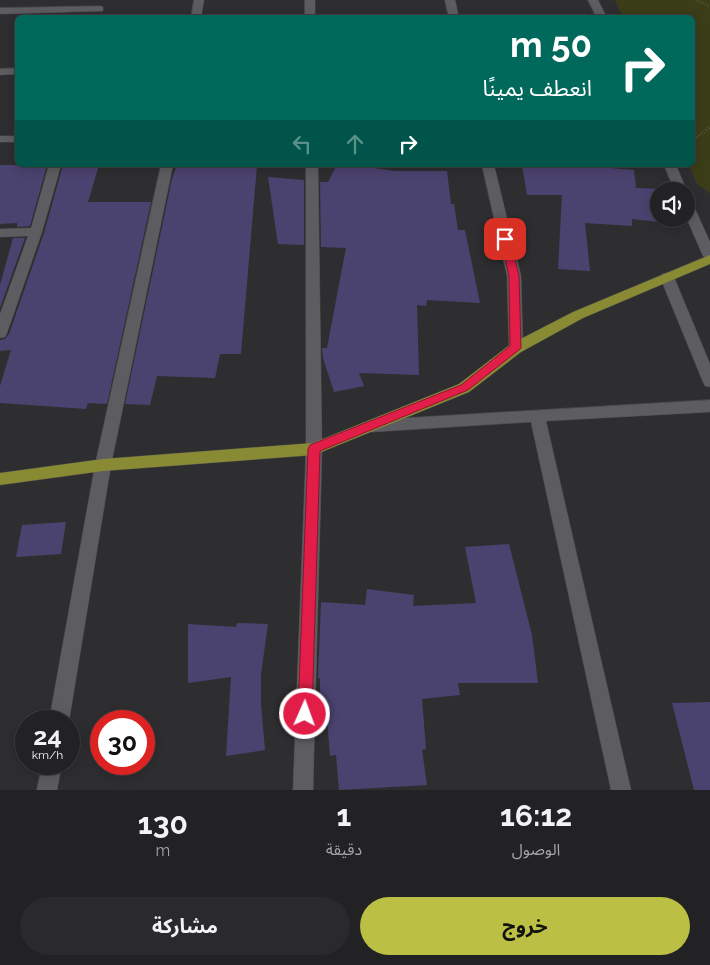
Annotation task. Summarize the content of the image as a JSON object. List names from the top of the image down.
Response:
{
  "page": {
    "turn": ["50 m", "انعطف يمينًا"],
    "speed": "24 km/h",
    "limit": "30",
    "eta": [
      "16:12",
      "الوصول",
      "1",
      "دقيقة",
      "130",
      "m"
    ],
    "buttons": ["خروج", "مشاركة"]
  }
}
